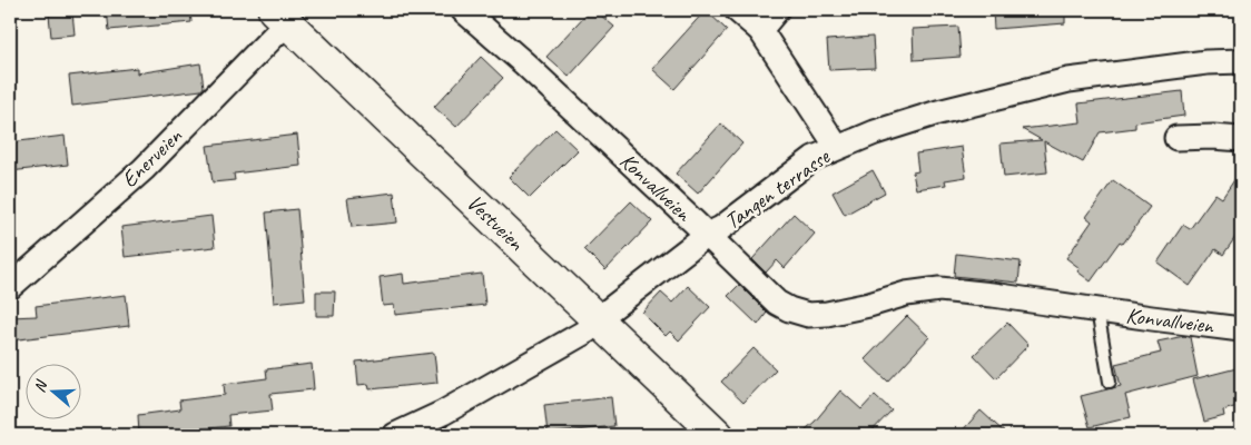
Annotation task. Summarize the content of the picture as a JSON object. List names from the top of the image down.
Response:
{
  "streets": {
    "main road": ["Vestveien"],
    "street": ["Enerveien", "Konvallveien", "Tangen terrasse"]
  },
  "crossings": [
    ["Enerveien", "Vestveien"],
    ["Konvallveien", "Tangen terrasse"],
    ["Tangen terrasse", "Vestveien"]
  ],
  "north": "left"
}
